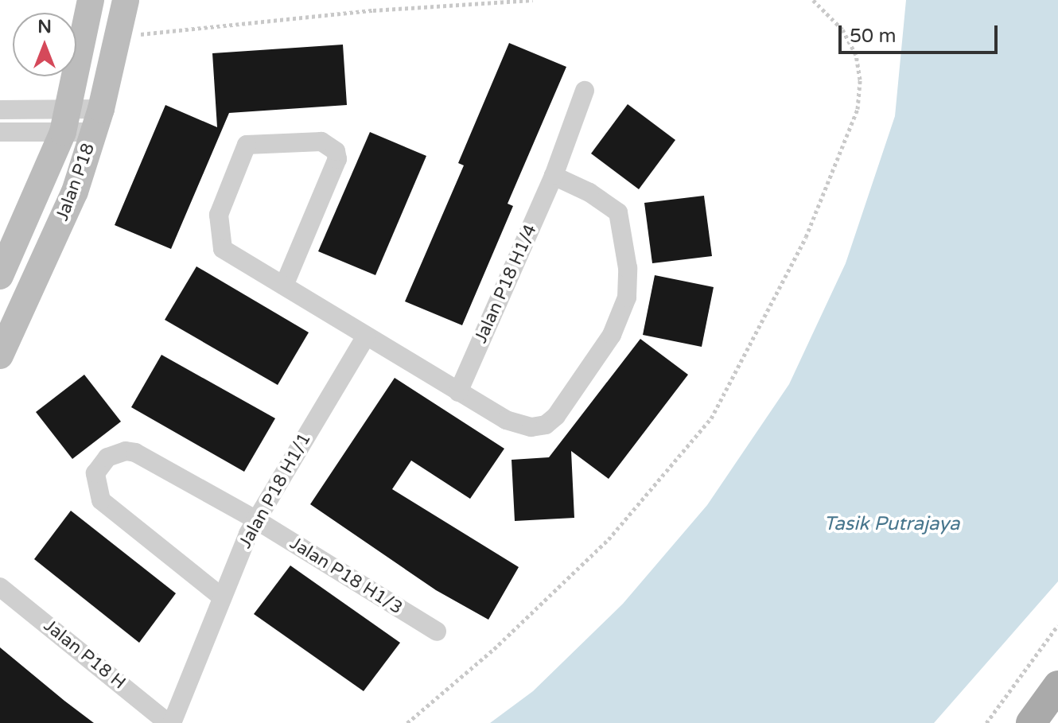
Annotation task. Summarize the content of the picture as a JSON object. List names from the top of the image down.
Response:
{
  "streets": {
    "street": [
      "Jalan P18",
      "Jalan P18 H1/4",
      "Jalan P18 H1/1",
      "Jalan P18 H1/3",
      "Jalan P18 H"
    ]
  },
  "crossings": [
    ["Jalan P18 H1/1", "Jalan P18 H1/3"],
    ["Jalan P18 H1/1", "Jalan P18 H"]
  ],
  "water": ["Tasik Putrajaya"],
  "scale_bar": "50 m",
  "north": "top"
}
